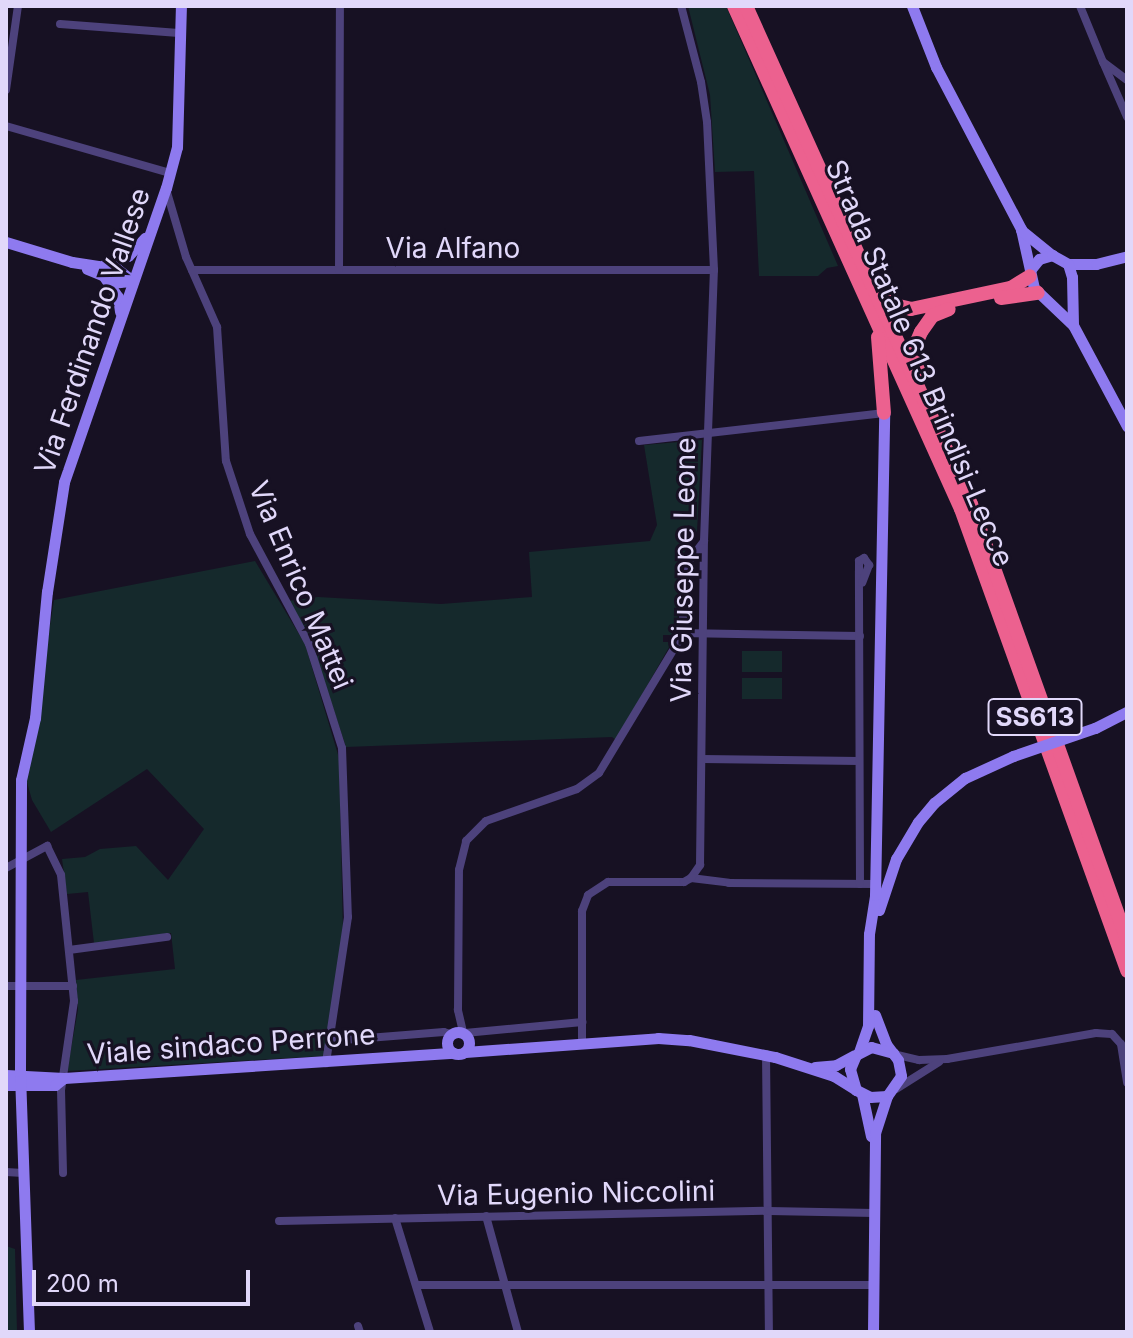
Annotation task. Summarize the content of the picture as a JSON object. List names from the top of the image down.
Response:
{
  "streets": {
    "highway": ["Strada Statale 613 Brindisi-Lecce", "SS613"],
    "street": [
      "Via Alfano",
      "Via Ferdinando Vallese",
      "Via Giuseppe Leone",
      "Via Enrico Mattei",
      "Viale sindaco Perrone",
      "Via Eugenio Niccolini"
    ]
  },
  "crossings": [
    ["Via Alfano", "Via Giuseppe Leone"],
    ["Via Alfano", "Via Enrico Mattei"],
    ["Via Ferdinando Vallese", "Via Enrico Mattei"],
    ["Via Ferdinando Vallese", "Viale sindaco Perrone"],
    ["Via Enrico Mattei", "Viale sindaco Perrone"]
  ],
  "scale_bar": "200 m"
}
